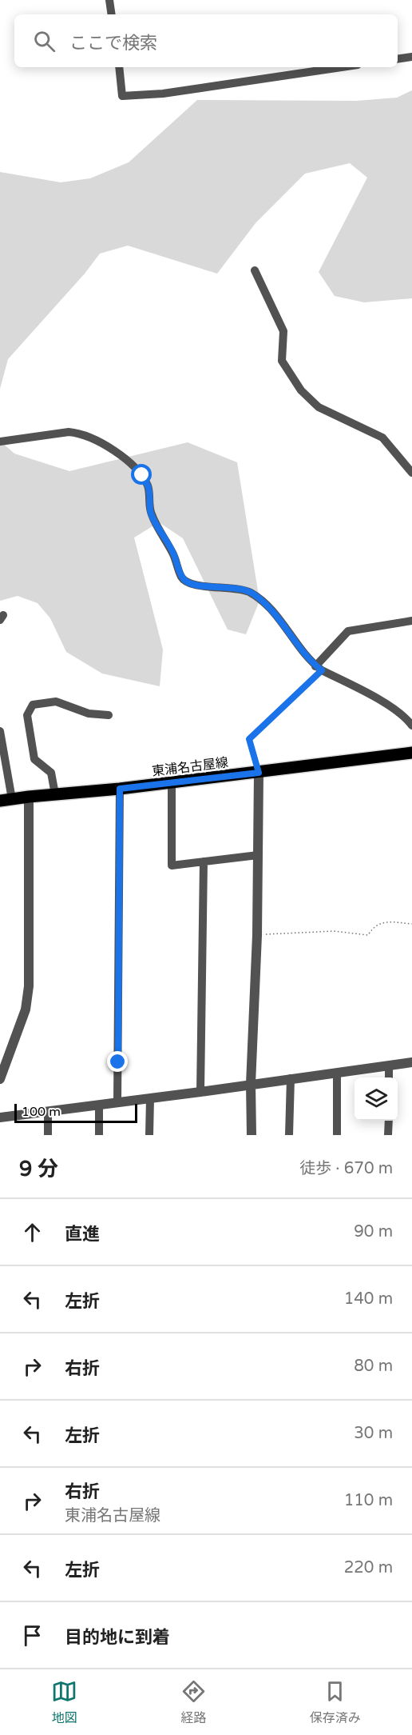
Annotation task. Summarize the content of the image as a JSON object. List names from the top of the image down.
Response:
{
  "streets": {
    "main road": ["東浦名古屋線"]
  },
  "scale_bar": "100 m",
  "page": {
    "search": "ここで検索",
    "scale": "100 m",
    "heading": ["9 分", "徒歩 · 670 m"],
    "list": [
      ["直進", "90 m"],
      ["左折", "140 m"],
      ["右折", "80 m"],
      ["左折", "30 m"],
      ["右折", "東浦名古屋線", "110 m"],
      ["左折", "220 m"],
      "目的地に到着"
    ],
    "nav": ["地図", "経路", "保存済み"]
  }
}
